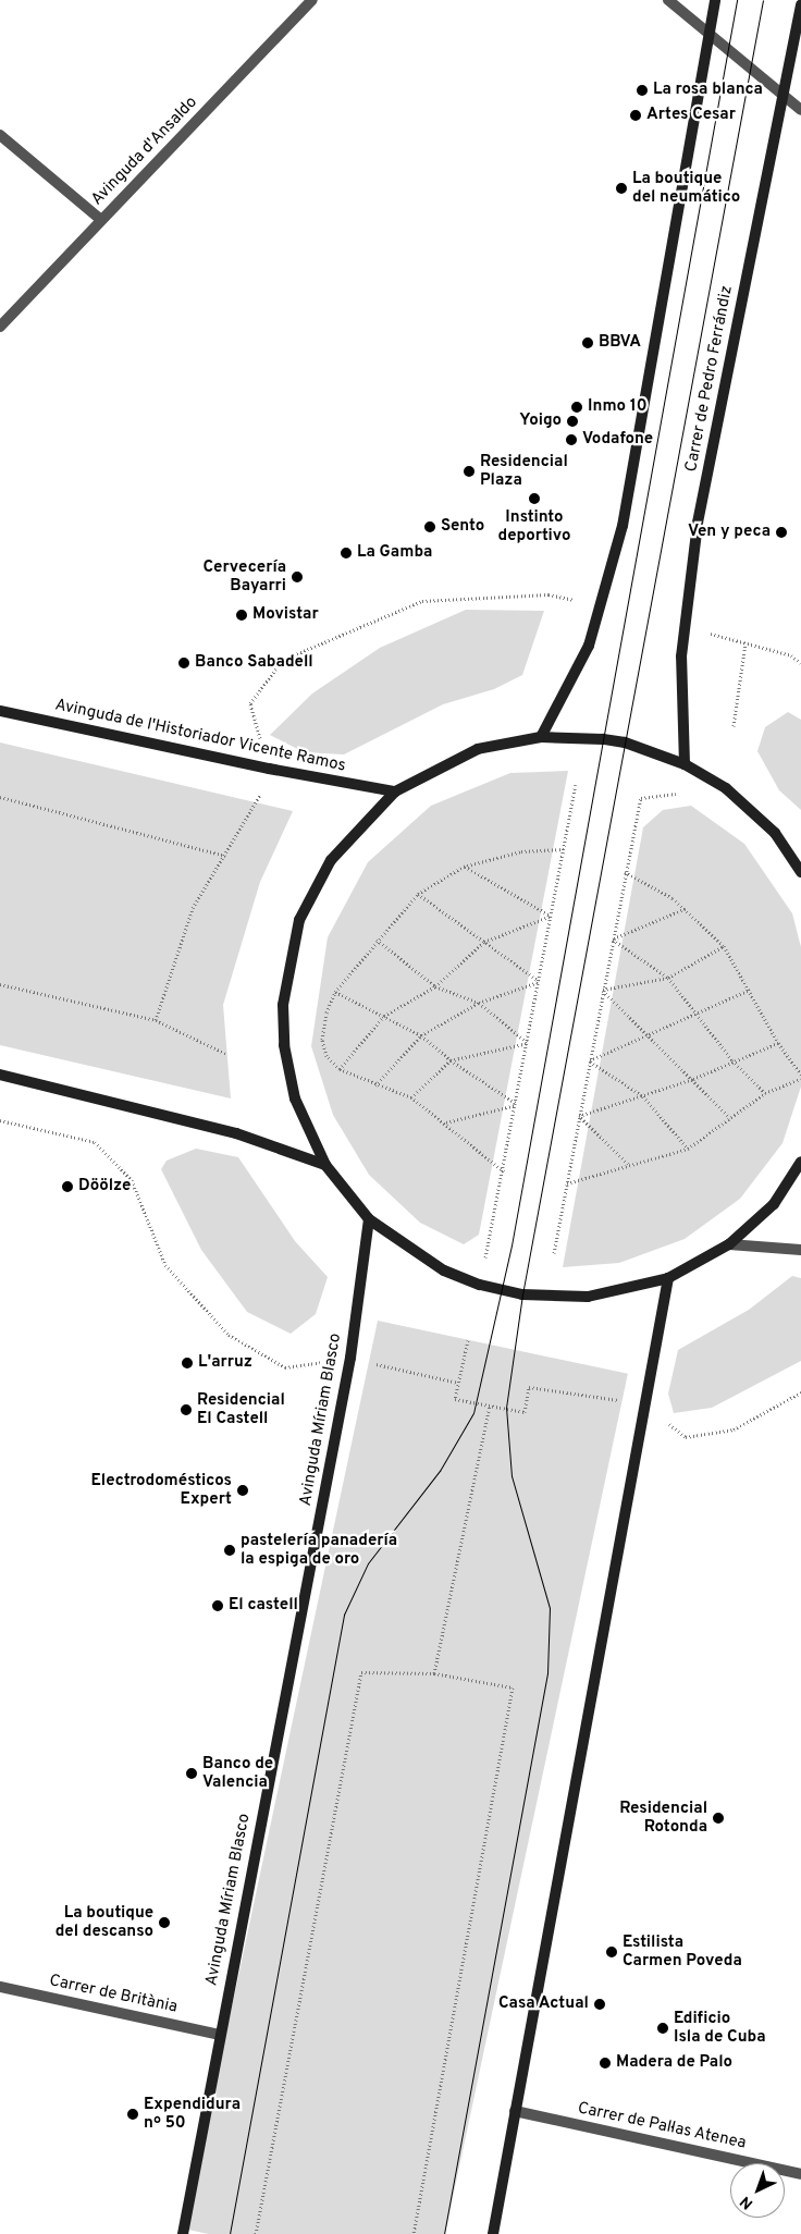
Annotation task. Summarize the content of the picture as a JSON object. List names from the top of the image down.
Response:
{
  "streets": {
    "street": [
      "Avinguda d'Ansaldo",
      "Carrer de Pedro Ferrándiz",
      "Avinguda de l'Historiador Vicente Ramos",
      "Avinguda Míriam Blasco",
      "Carrer de Britània",
      "Carrer de Pal·las Atenea"
    ]
  },
  "crossings": [
    ["Avinguda Míriam Blasco", "Carrer de Britània"]
  ],
  "places": [
    "La rosa blanca",
    "Artes Cesar",
    "La boutique del neumático",
    "BBVA",
    "Inmo 10",
    "Yoigo",
    "Vodafone",
    "Residencial Plaza",
    "Instinto deportivo",
    "Sento",
    "Ven y peca",
    "La Gamba",
    "Cervecería Bayarri",
    "Movistar",
    "Banco Sabadell",
    "Döölze",
    "L'arruz",
    "Residencial El Castell",
    "Electrodomésticos Expert",
    "pastelería panadería la espiga de oro",
    "El castell",
    "Banco de Valencia",
    "Residencial Rotonda",
    "La boutique del descanso",
    "Estilista Carmen Poveda",
    "Casa Actual",
    "Edificio Isla de Cuba",
    "Madera de Palo",
    "Expendidura nº 50"
  ],
  "north": "bottom left"
}
